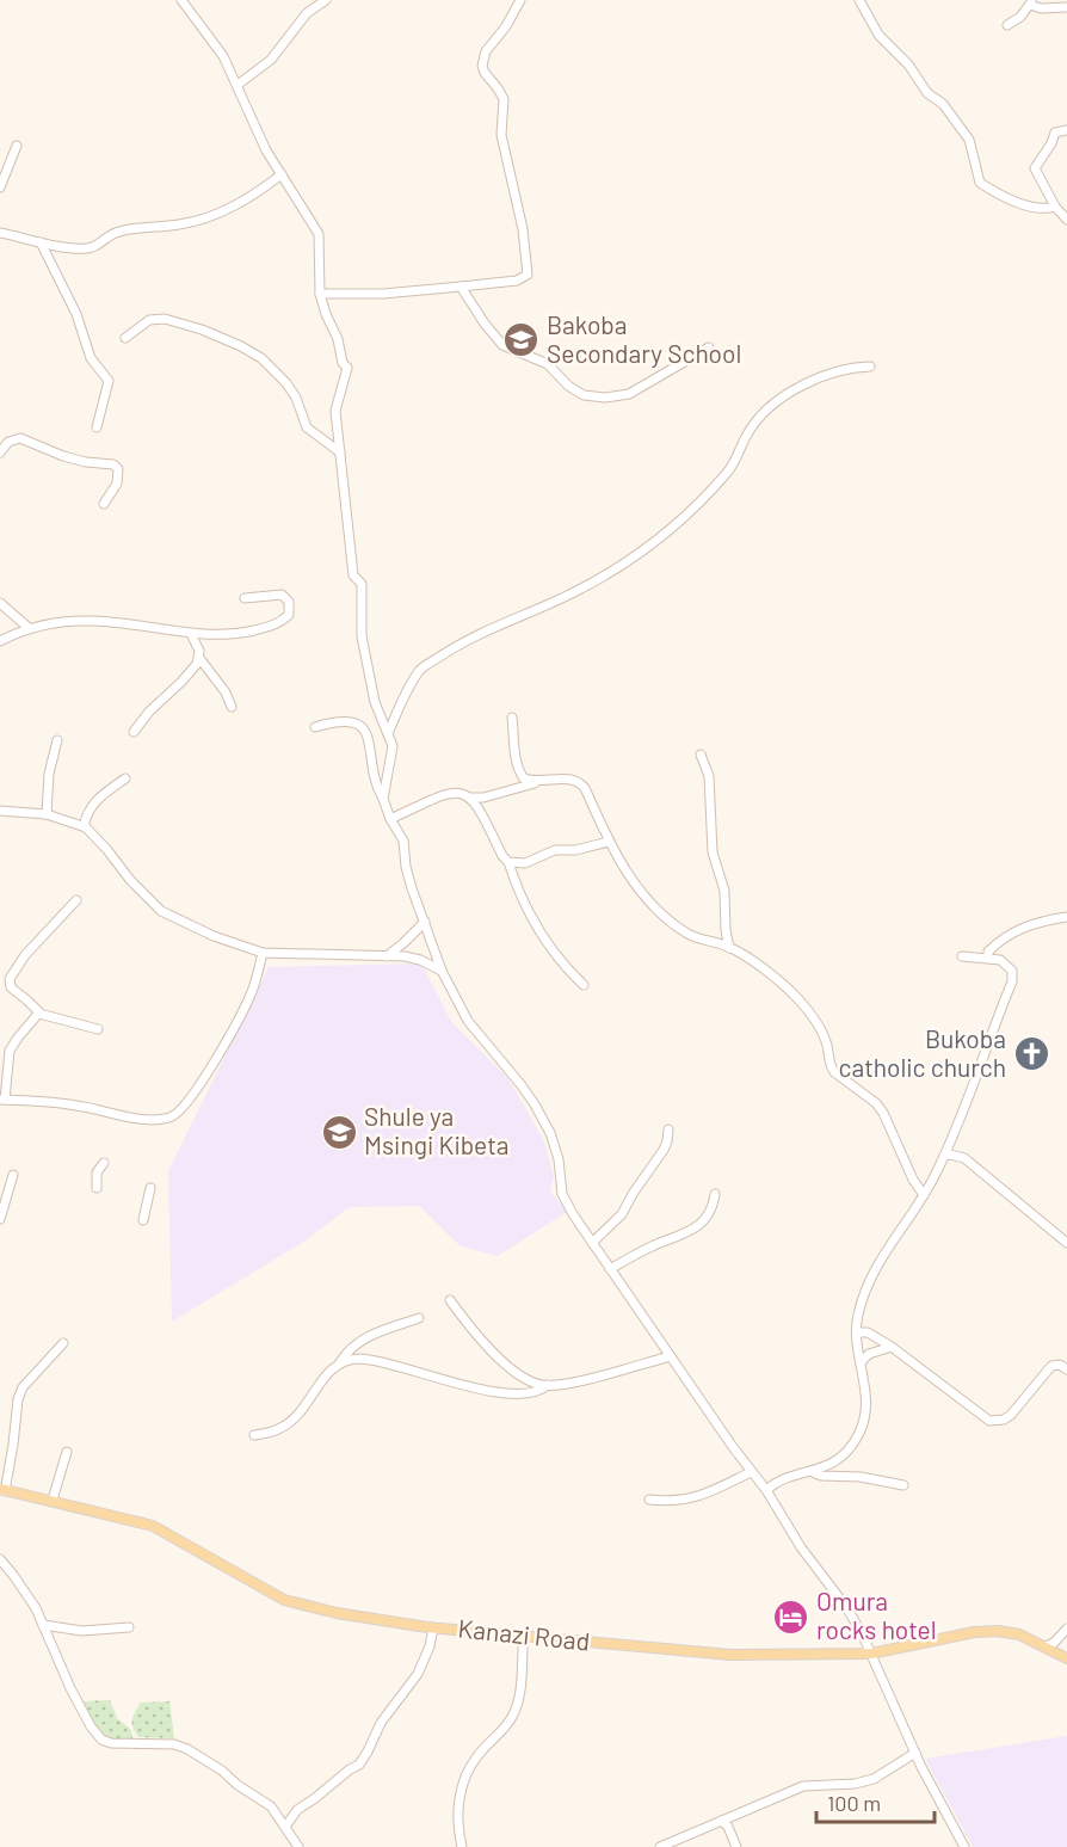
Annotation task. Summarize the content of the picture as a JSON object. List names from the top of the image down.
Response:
{
  "streets": {
    "main road": ["Kanazi Road"]
  },
  "places": {
    "school or university": ["Bakoba Secondary School", "Shule ya Msingi Kibeta"],
    "church": ["Bukoba catholic church"],
    "hotel": ["Omura rocks hotel"]
  },
  "scale_bar": "100 m"
}
